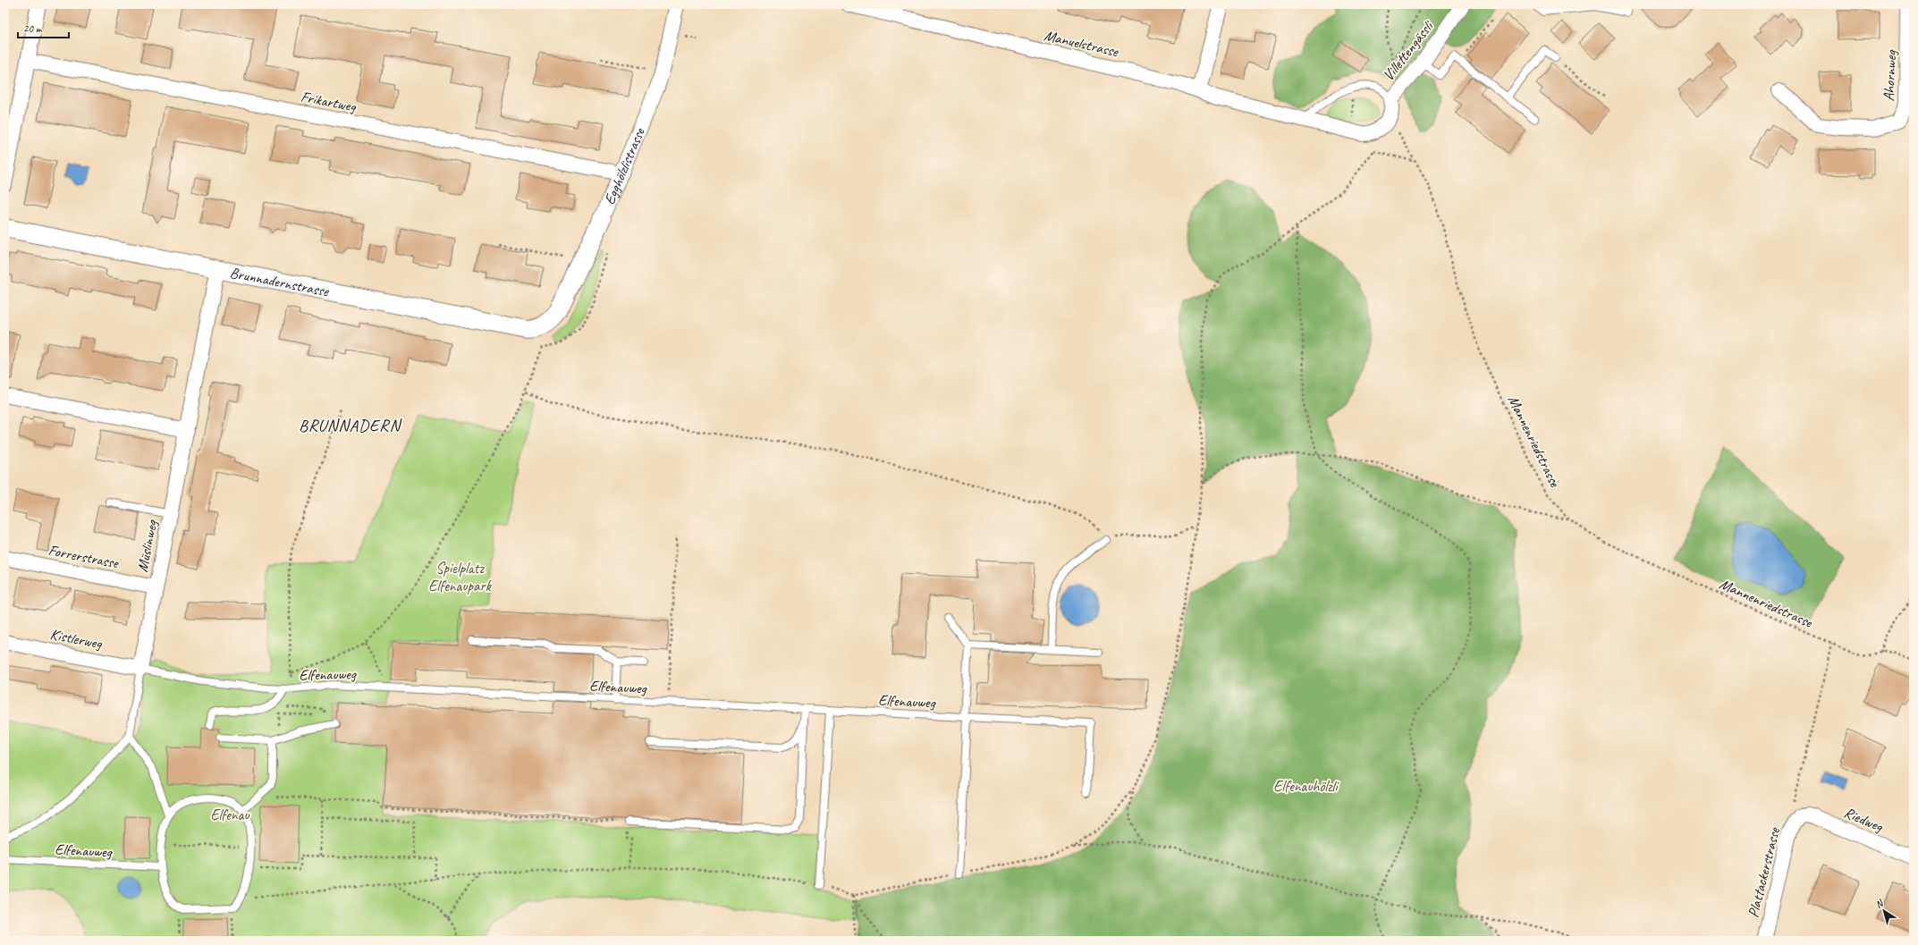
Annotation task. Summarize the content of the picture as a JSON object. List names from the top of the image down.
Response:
{
  "streets": {
    "street": [
      "Manuelstrasse",
      "Villettengässli",
      "Ahornweg",
      "Frikartweg",
      "Egghölzlistrasse",
      "Brunnadernstrasse",
      "Müslinweg",
      "Forrerstrasse",
      "Kistlerweg",
      "Riedweg",
      "Plattackerstrasse"
    ],
    "lane": ["Elfenauweg"],
    "path": ["Mannenriedstrasse"]
  },
  "crossings": [
    ["Manuelstrasse", "Villettengässli"],
    ["Manuelstrasse", "Mannenriedstrasse"],
    ["Villettengässli", "Mannenriedstrasse"],
    ["Frikartweg", "Egghölzlistrasse"],
    ["Egghölzlistrasse", "Brunnadernstrasse"],
    ["Brunnadernstrasse", "Müslinweg"],
    ["Müslinweg", "Forrerstrasse"],
    ["Müslinweg", "Kistlerweg"],
    ["Müslinweg", "Elfenauweg"],
    ["Kistlerweg", "Elfenauweg"],
    ["Riedweg", "Plattackerstrasse"]
  ],
  "districts": ["BRUNNADERN"],
  "parks": ["Spielplatz Elfenaupark", "Elfenauhölzli", "Elfenau"],
  "scale_bar": "20 m",
  "north": "top left"
}
